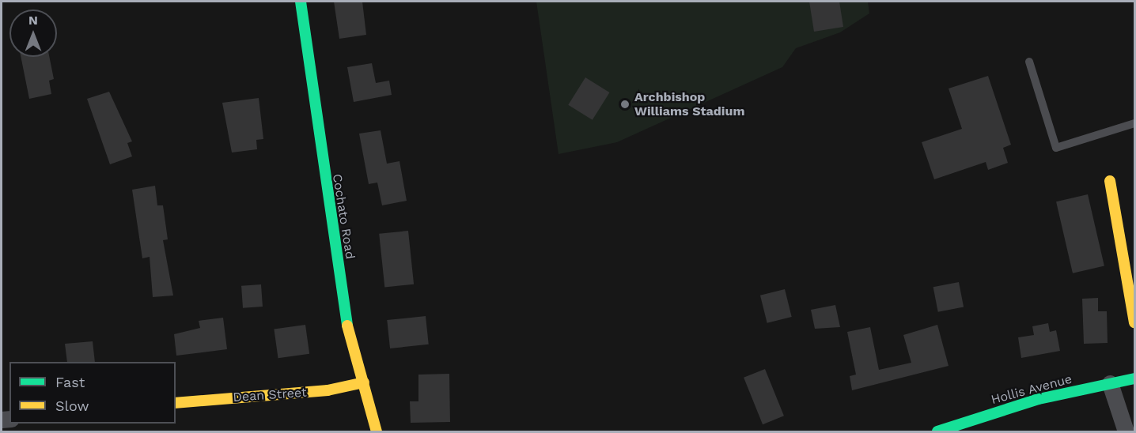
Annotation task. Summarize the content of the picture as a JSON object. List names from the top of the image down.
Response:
{
  "streets": {
    "street": ["Cochato Road", "Hollis Avenue", "Dean Street"]
  },
  "crossings": [
    ["Cochato Road", "Dean Street"]
  ],
  "places": ["Archbishop Williams Stadium"],
  "legend": ["Fast", "Slow"],
  "north": "top"
}
